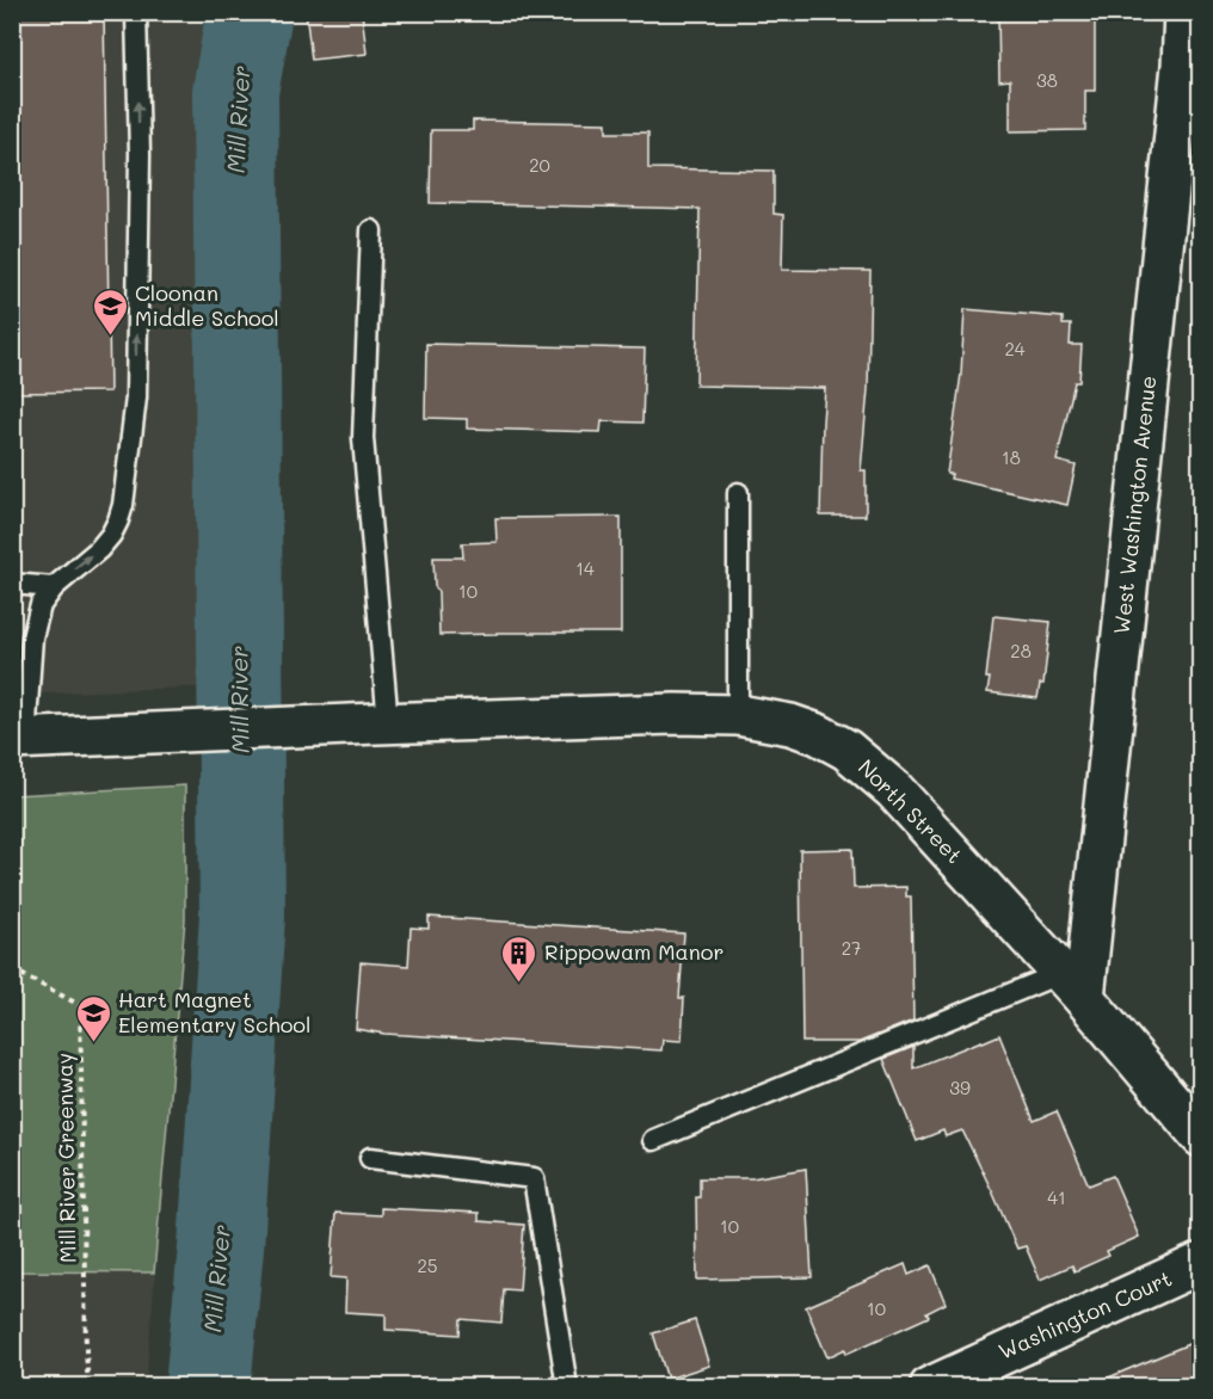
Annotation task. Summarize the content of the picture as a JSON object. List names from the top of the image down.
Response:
{
  "streets": {
    "street": ["West Washington Avenue", "North Street", "Washington Court"],
    "path": ["Mill River Greenway"]
  },
  "crossings": [
    ["West Washington Avenue", "North Street"]
  ],
  "water": ["Mill River"],
  "places": {
    "school or university": ["Cloonan Middle School", "Hart Magnet Elementary School"],
    "building": ["Rippowam Manor"]
  },
  "house_numbers": [
    "38",
    "20",
    "24",
    "18",
    "14",
    "10",
    "28",
    "27",
    "39",
    "41",
    "10",
    "25",
    "10"
  ]
}
